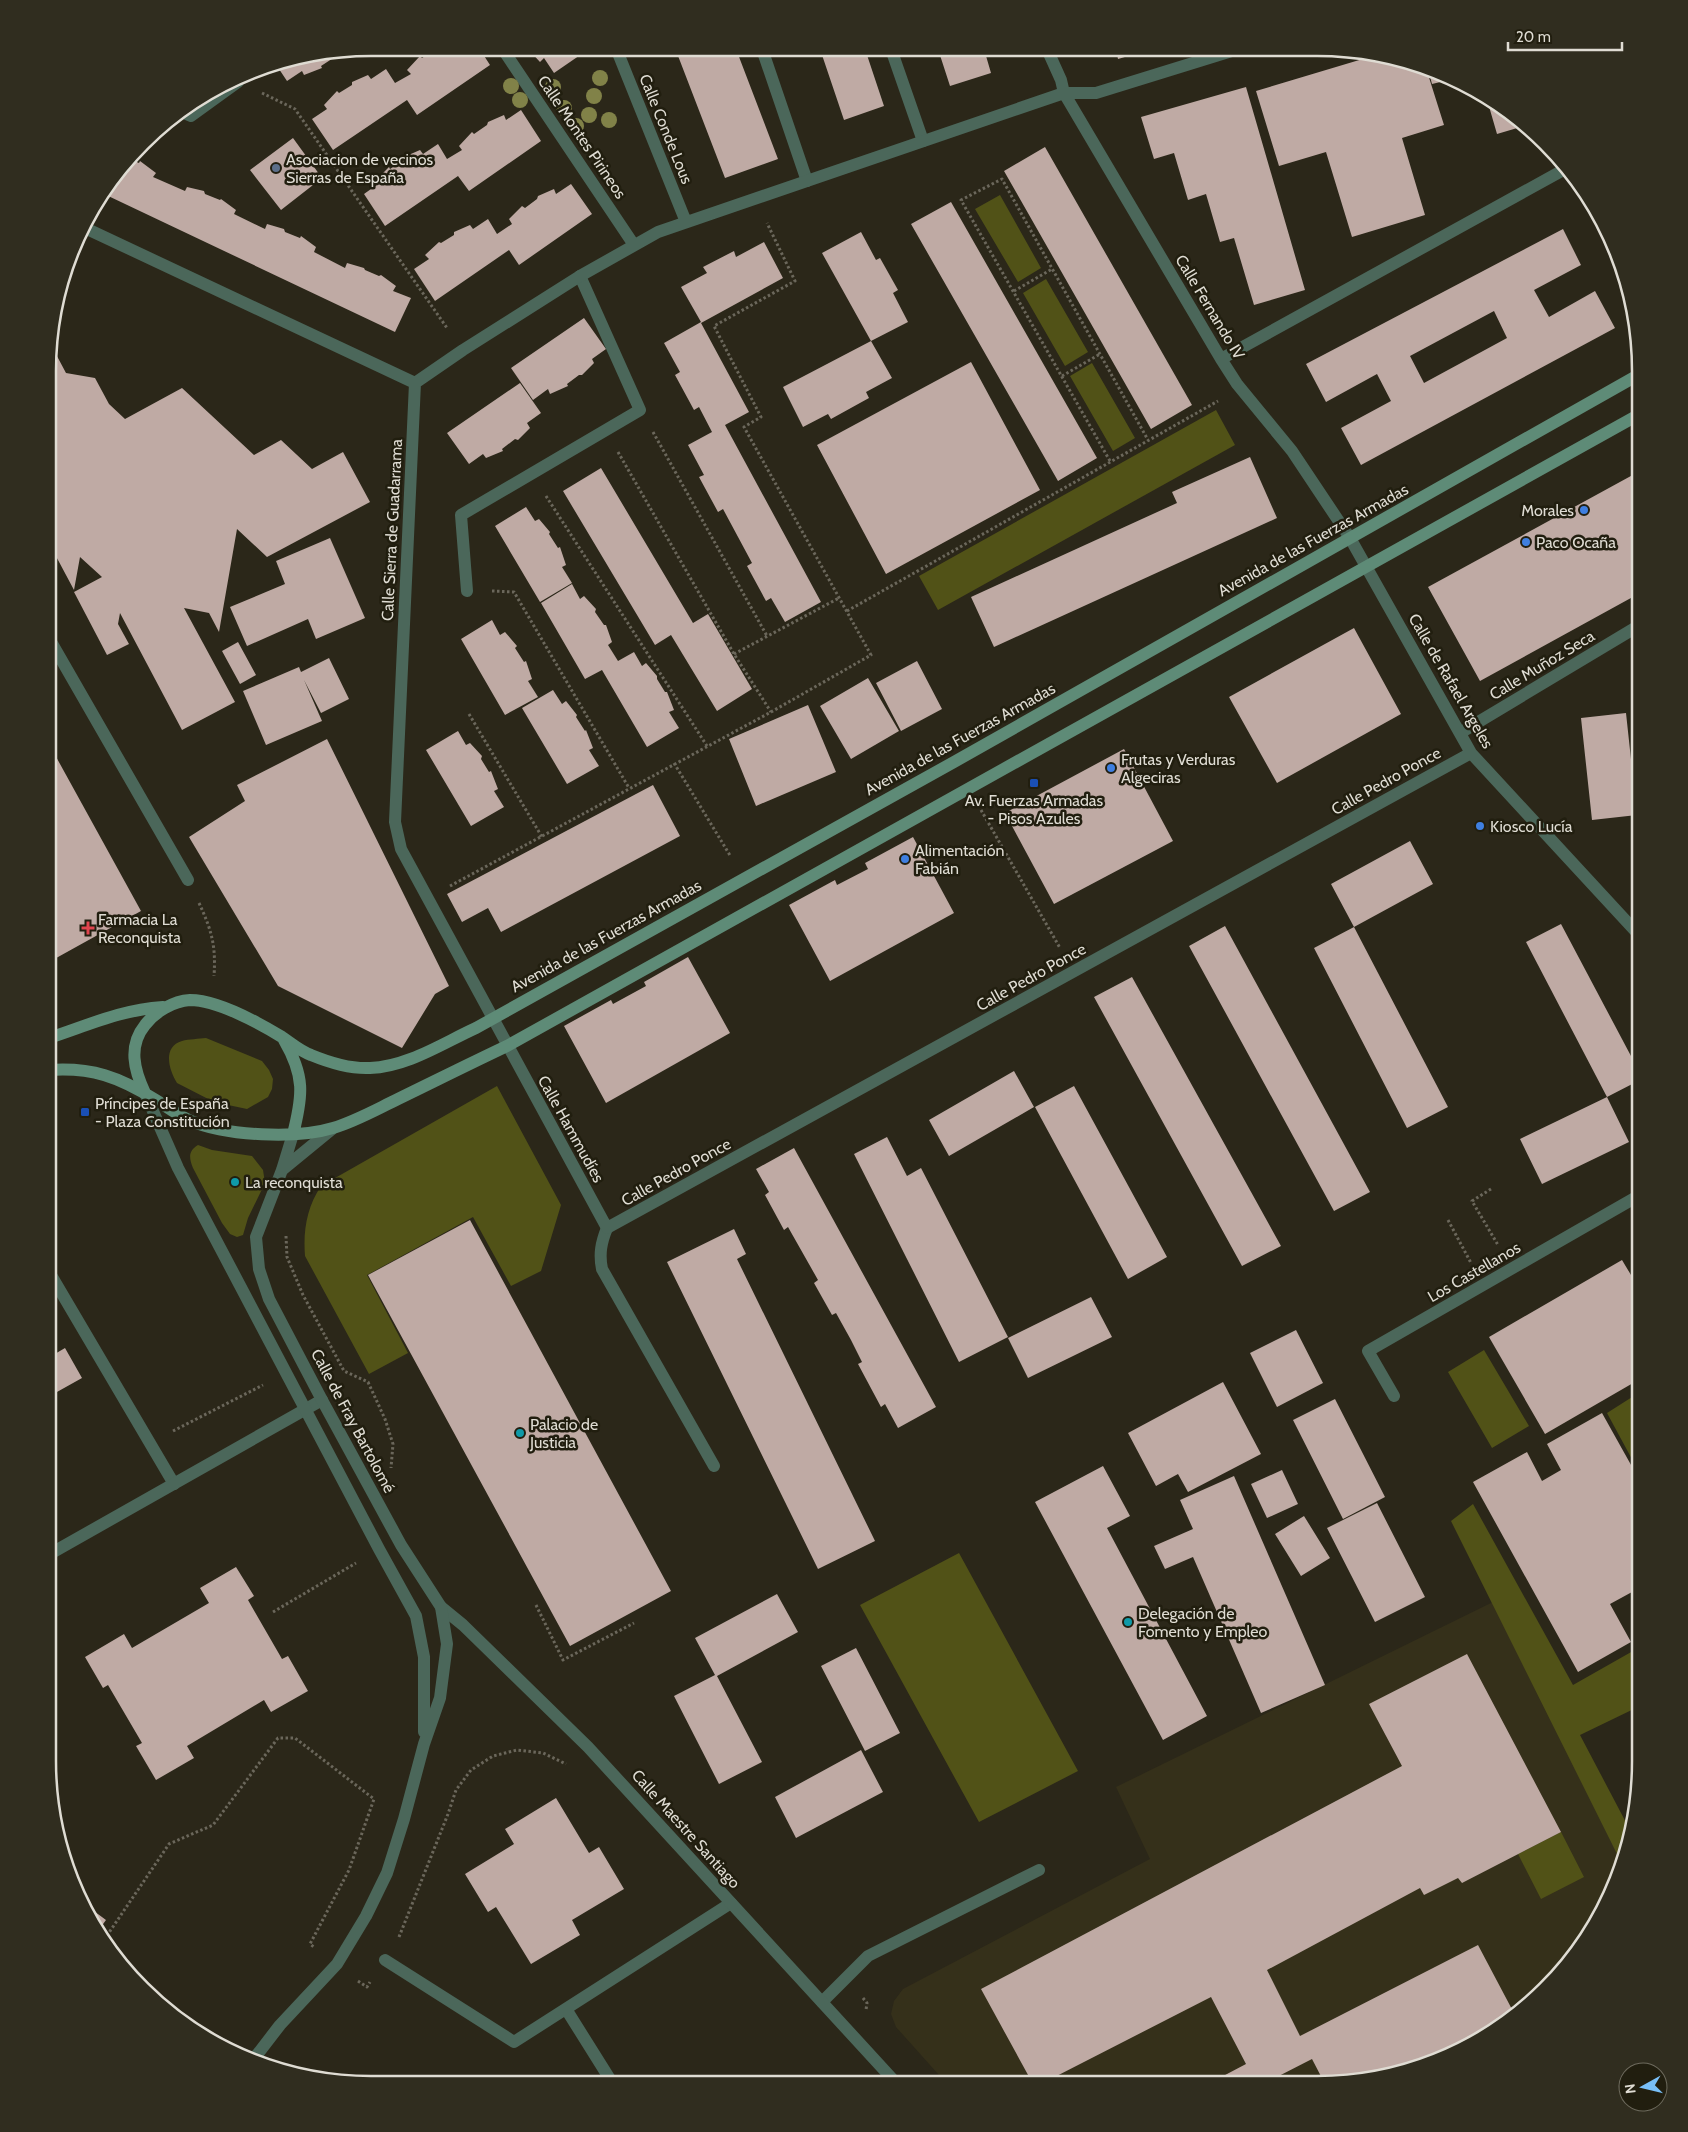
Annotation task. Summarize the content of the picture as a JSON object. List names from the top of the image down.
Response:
{
  "streets": {
    "main road": ["Avenida de las Fuerzas Armadas"],
    "street": [
      "Calle Conde Lous",
      "Calle Montes Pirineos",
      "Calle Fernando IV",
      "Calle Sierra de Guadarrama",
      "Calle Muñoz Seca",
      "Calle de Rafael Argeles",
      "Calle Pedro Ponce",
      "Calle Hammudíes",
      "Los Castellanos",
      "Calle de Fray Bartolomé",
      "Calle Maestre Santiago"
    ]
  },
  "crossings": [
    ["Calle Fernando IV", "Avenida de las Fuerzas Armadas"],
    ["Calle Fernando IV", "Calle de Rafael Argeles"],
    ["Calle Sierra de Guadarrama", "Avenida de las Fuerzas Armadas"],
    ["Calle Sierra de Guadarrama", "Calle Hammudíes"],
    ["Avenida de las Fuerzas Armadas", "Calle Hammudíes"],
    ["Avenida de las Fuerzas Armadas", "Calle de Fray Bartolomé"],
    ["Calle Muñoz Seca", "Calle de Rafael Argeles"],
    ["Calle de Rafael Argeles", "Calle Pedro Ponce"],
    ["Calle Pedro Ponce", "Calle Hammudíes"],
    ["Calle de Fray Bartolomé", "Calle Maestre Santiago"]
  ],
  "places": {
    "other": [
      "Asociacion de vecinos Sierras de España",
      "Morales",
      "Paco Ocaña",
      "Frutas y Verduras Algeciras",
      "Kiosco Lucía",
      "Alimentación Fabián",
      "La reconquista",
      "Palacio de Justicia",
      "Delegación de Fomento y Empleo"
    ],
    "transit": ["Av. Fuerzas Armadas - Pisos Azules", "Príncipes de España - Plaza Constitución"],
    "health": ["Farmacia La Reconquista"]
  },
  "scale_bar": "20 m",
  "north": "left"
}
